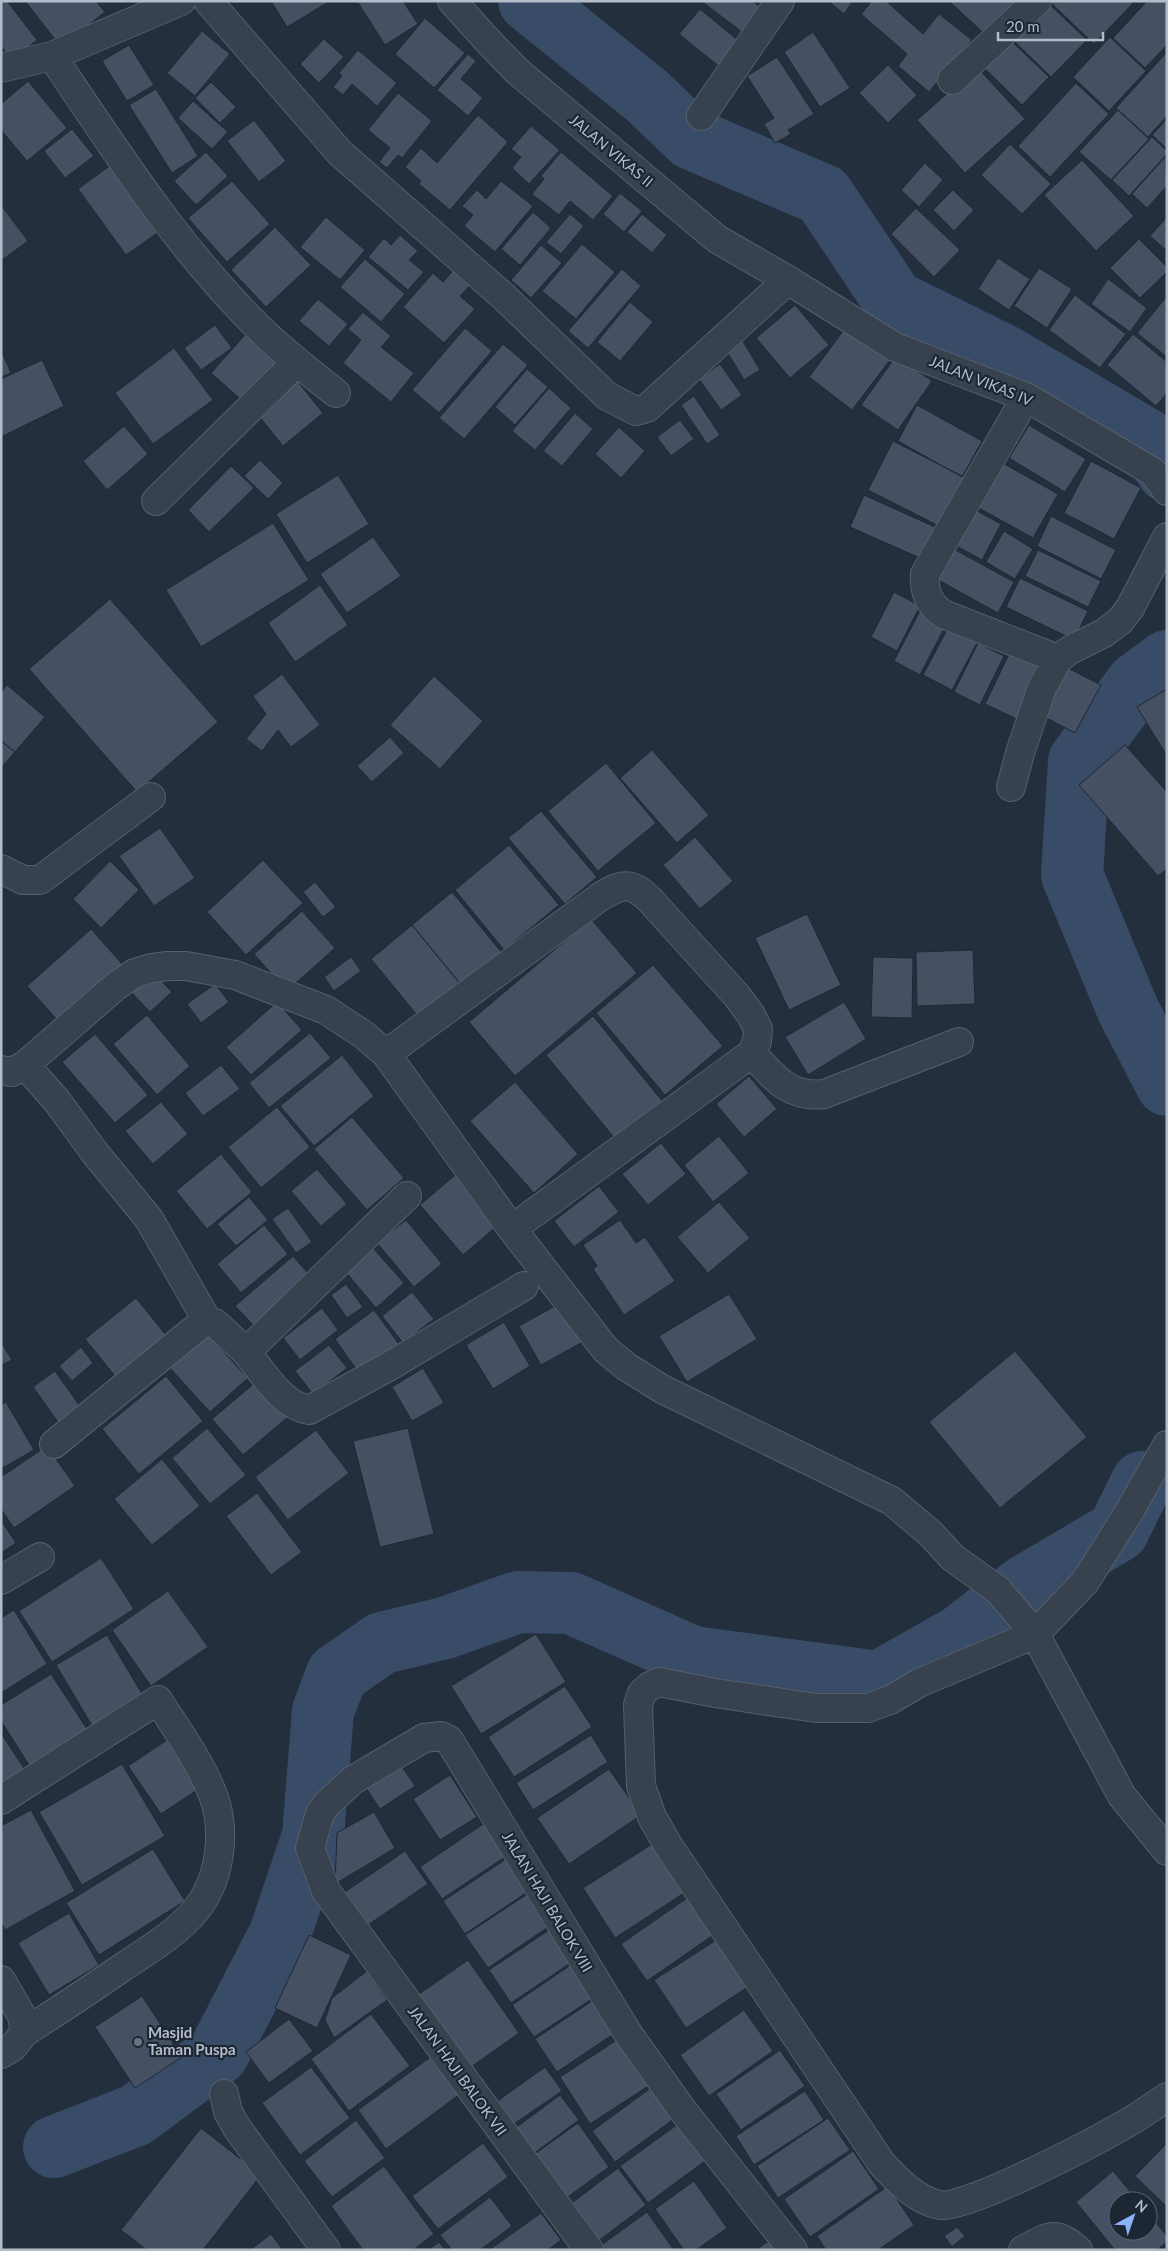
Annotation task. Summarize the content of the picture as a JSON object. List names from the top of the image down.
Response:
{
  "streets": {
    "street": [
      "JALAN VIKAS II",
      "JALAN VIKAS IV",
      "JALAN HAJI BALOK VIII",
      "JALAN HAJI BALOK VII"
    ]
  },
  "crossings": [
    ["JALAN VIKAS II", "JALAN VIKAS IV"],
    ["JALAN HAJI BALOK VIII", "JALAN HAJI BALOK VII"]
  ],
  "places": ["Masjid Taman Puspa"],
  "scale_bar": "20 m",
  "north": "top right"
}
